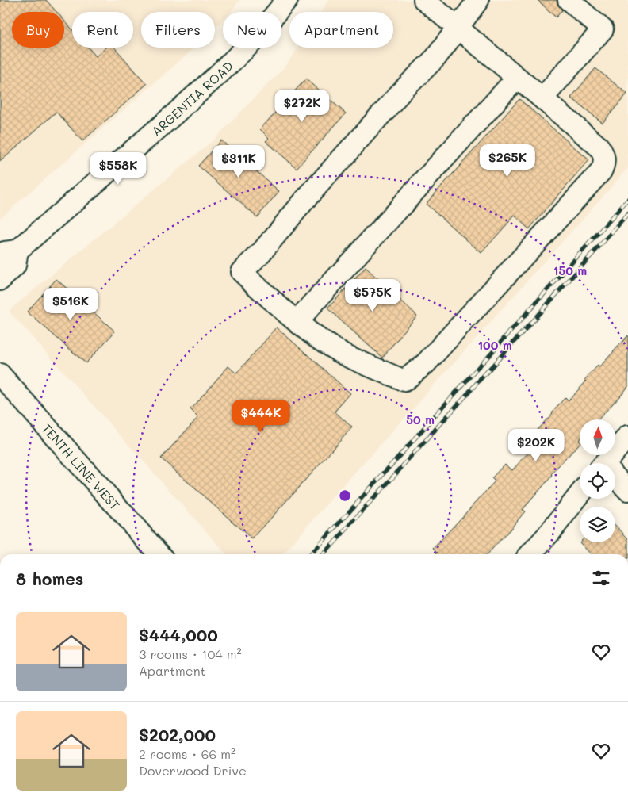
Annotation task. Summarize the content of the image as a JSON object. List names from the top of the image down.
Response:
{
  "streets": {
    "street": ["ARGENTIA ROAD", "TENTH LINE WEST"]
  },
  "north": "top",
  "page": {
    "chip": [
      "Buy",
      "Rent",
      "Filters",
      "New",
      "Apartment"
    ],
    "price": [
      "$272K",
      "$265K",
      "$311K",
      "$558K",
      "$575K",
      "$516K",
      "$444K",
      "$202K"
    ],
    "heading": "8 homes",
    "list": [
      {
        "name": "$444,000",
        "note": "3 rooms · 104 m² · Apartment"
      },
      {
        "name": "$202,000",
        "note": "2 rooms · 66 m² · Doverwood Drive"
      }
    ]
  },
  "rings": ["150 m", "100 m", "50 m"]
}
